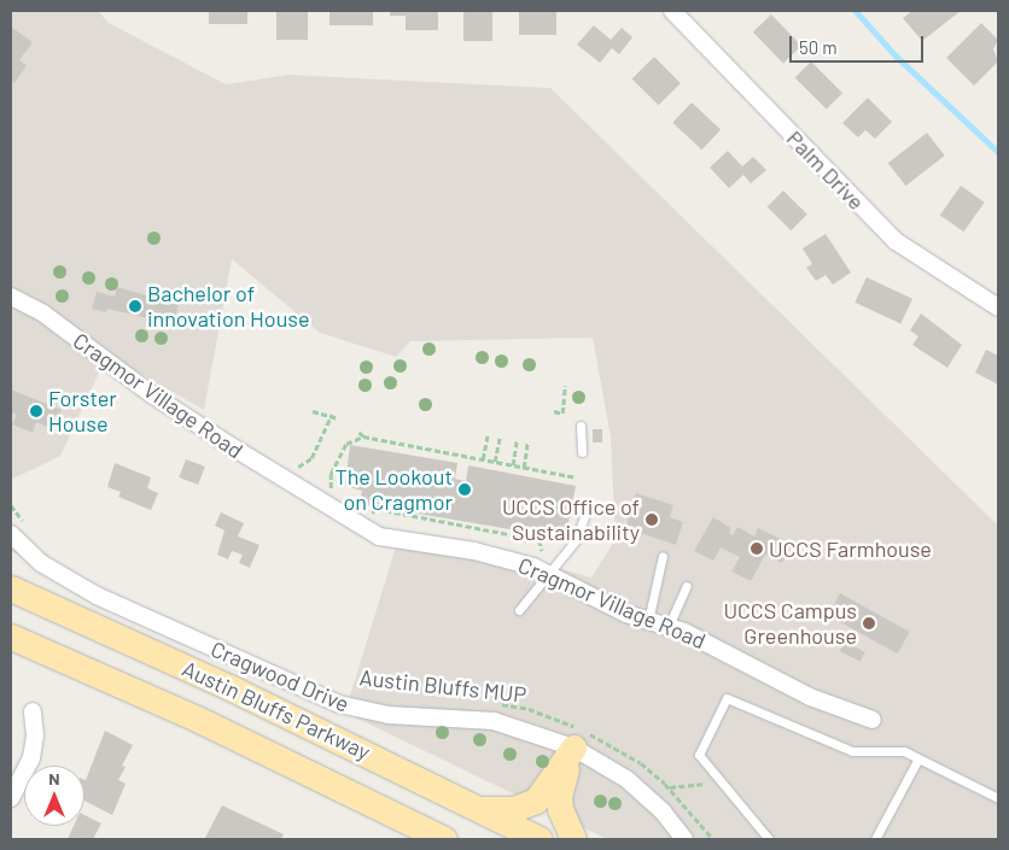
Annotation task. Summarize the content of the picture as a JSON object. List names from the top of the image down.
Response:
{
  "streets": {
    "main road": ["Austin Bluffs Parkway"],
    "street": ["Palm Drive", "Cragmor Village Road", "Cragwood Drive"],
    "path": ["Austin Bluffs MUP"]
  },
  "places": [
    "Bachelor of innovation House",
    "Forster House",
    "The Lookout on Cragmor",
    "UCCS Office of Sustainability",
    "UCCS Farmhouse",
    "UCCS Campus Greenhouse"
  ],
  "scale_bar": "50 m",
  "north": "top"
}
